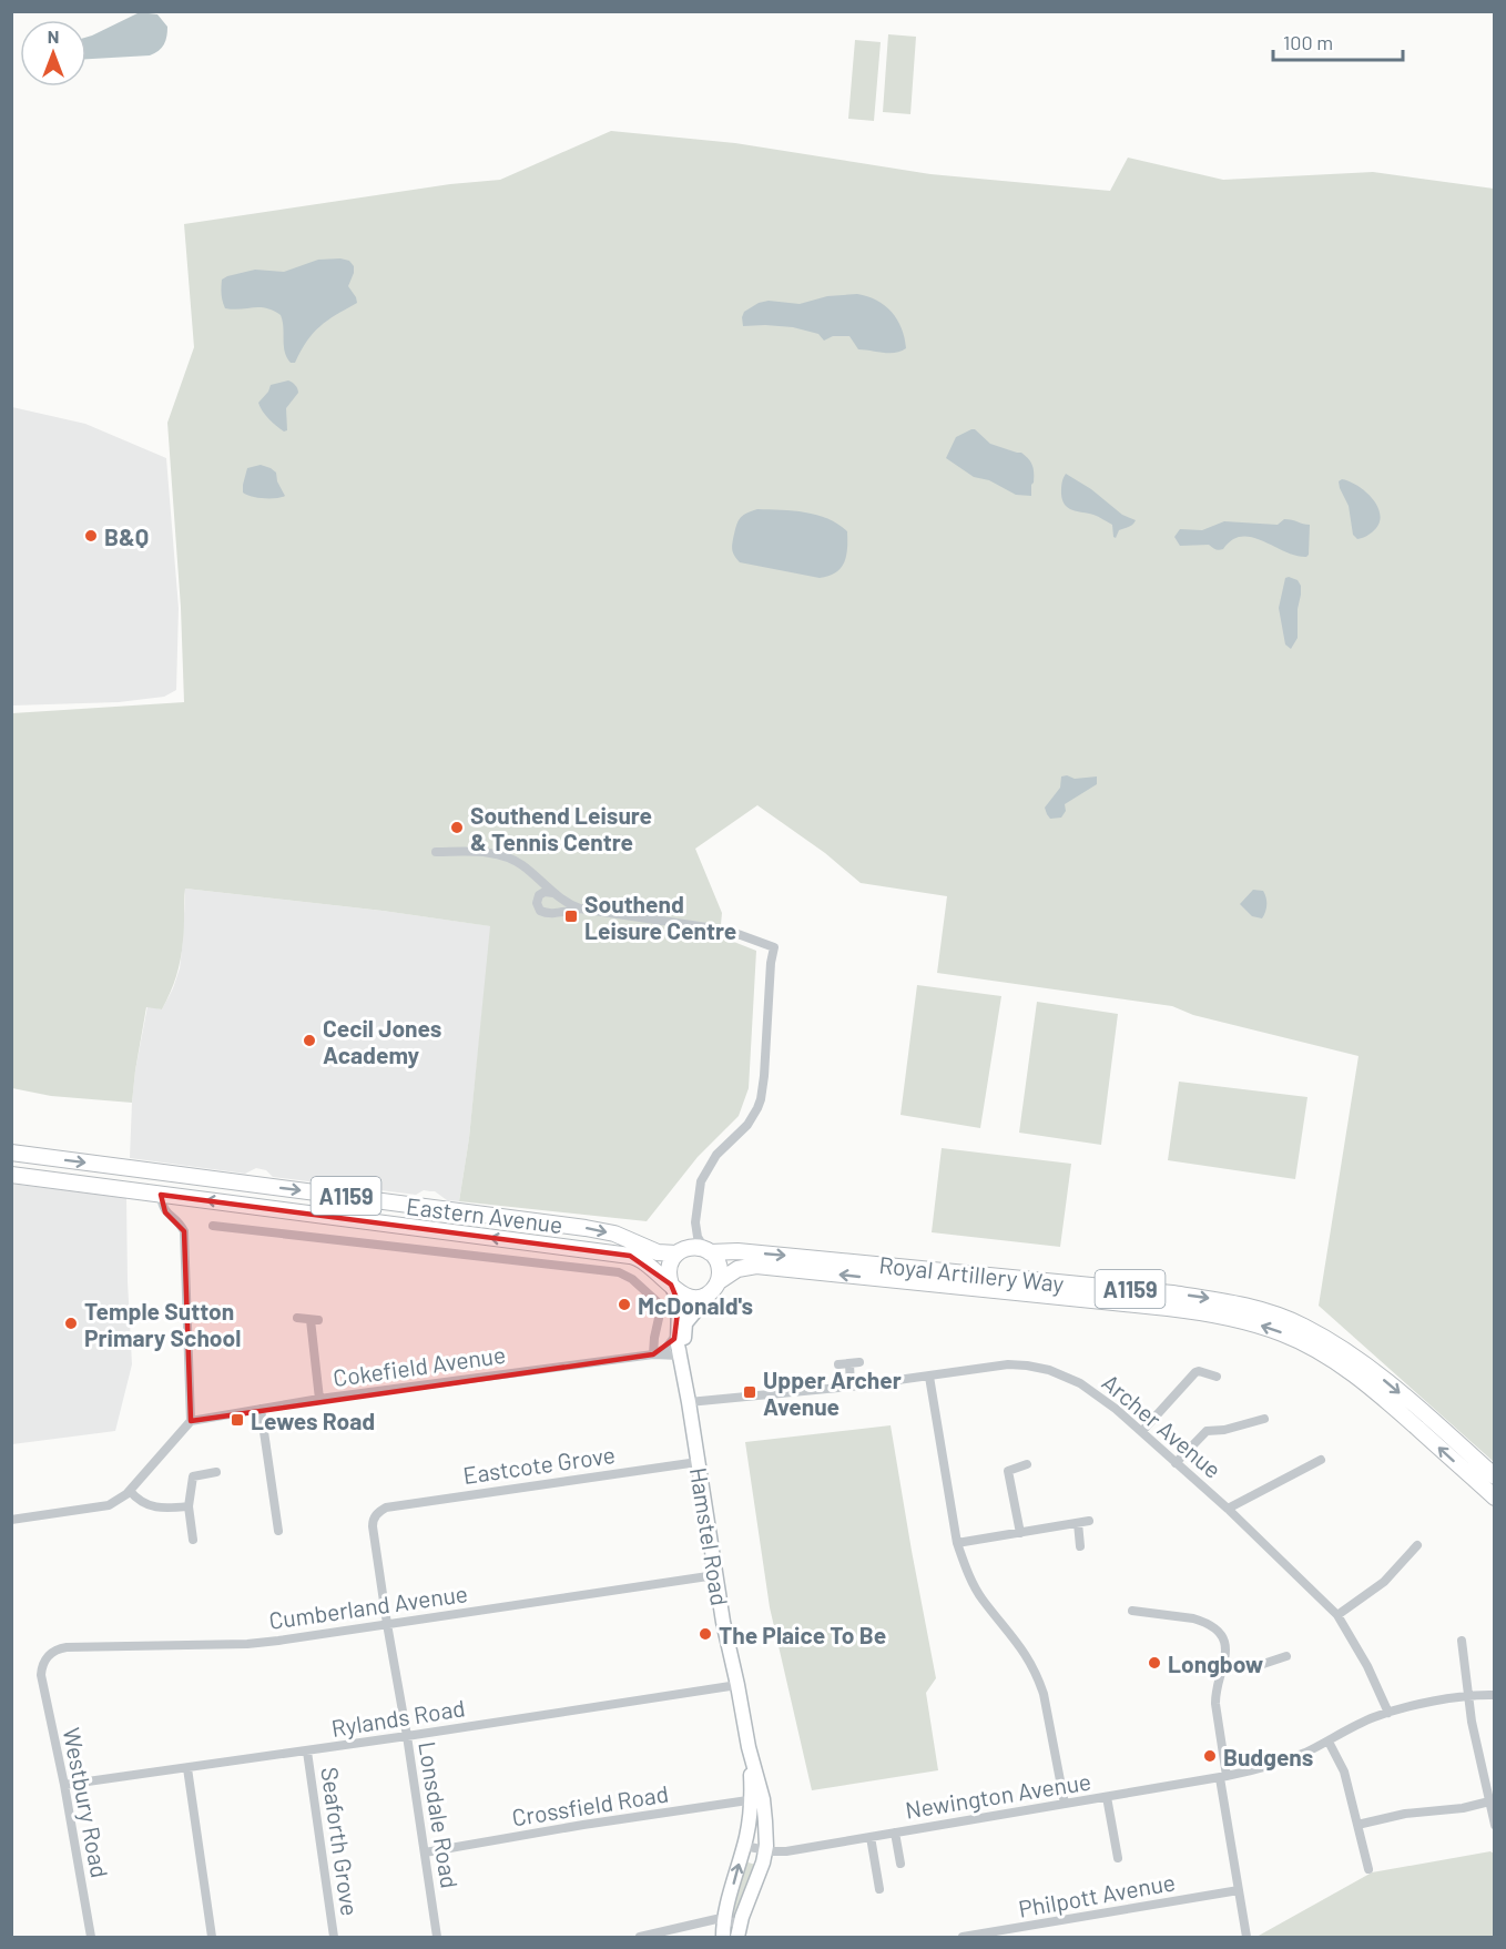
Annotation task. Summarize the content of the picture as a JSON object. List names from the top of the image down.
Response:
{
  "streets": {
    "main road": ["A1159", "Eastern Avenue", "Royal Artillery Way"],
    "street": [
      "Cokefield Avenue",
      "Archer Avenue",
      "Eastcote Grove",
      "Hamstel Road",
      "Cumberland Avenue",
      "Rylands Road",
      "Newington Avenue",
      "Westbury Road",
      "Crossfield Road",
      "Lonsdale Road",
      "Seaforth Grove",
      "Philpott Avenue"
    ]
  },
  "crossings": [
    ["Eastern Avenue", "Royal Artillery Way"],
    ["Eastern Avenue", "Hamstel Road"],
    ["Royal Artillery Way", "Hamstel Road"],
    ["Cokefield Avenue", "Hamstel Road"],
    ["Archer Avenue", "Hamstel Road"],
    ["Archer Avenue", "Newington Avenue"],
    ["Eastcote Grove", "Hamstel Road"],
    ["Eastcote Grove", "Lonsdale Road"],
    ["Hamstel Road", "Cumberland Avenue"],
    ["Hamstel Road", "Rylands Road"],
    ["Hamstel Road", "Newington Avenue"],
    ["Hamstel Road", "Crossfield Road"],
    ["Cumberland Avenue", "Westbury Road"],
    ["Cumberland Avenue", "Lonsdale Road"],
    ["Rylands Road", "Westbury Road"],
    ["Rylands Road", "Lonsdale Road"],
    ["Rylands Road", "Seaforth Grove"],
    ["Crossfield Road", "Lonsdale Road"]
  ],
  "places": {
    "other": [
      "B&Q",
      "Southend Leisure & Tennis Centre",
      "Cecil Jones Academy",
      "McDonald's",
      "Temple Sutton Primary School",
      "The Plaice To Be",
      "Longbow",
      "Budgens"
    ],
    "transit": ["Southend Leisure Centre", "Upper Archer Avenue", "Lewes Road"]
  },
  "scale_bar": "100 m",
  "north": "top"
}
